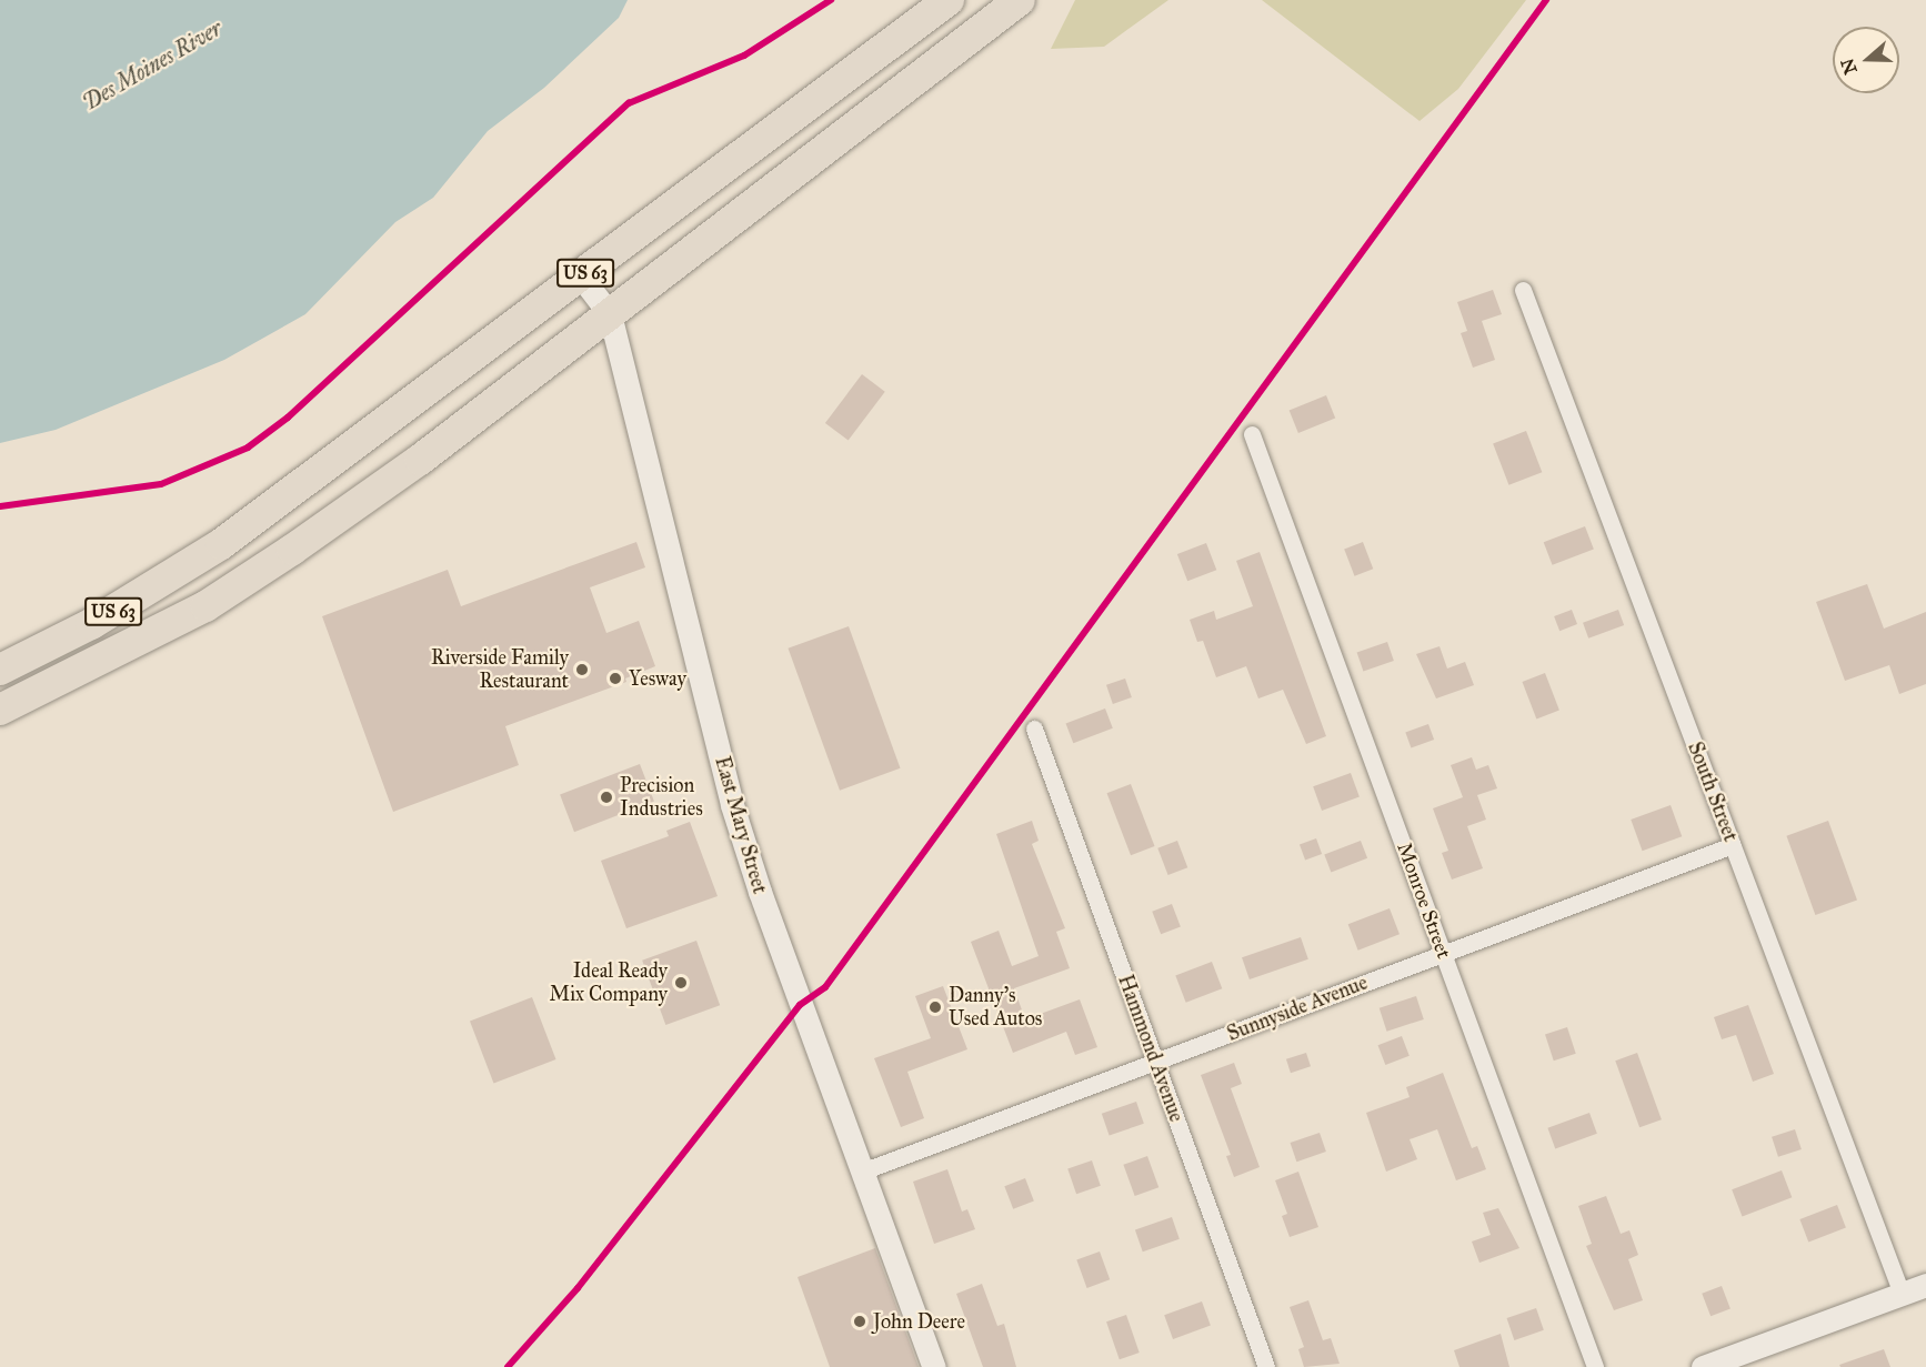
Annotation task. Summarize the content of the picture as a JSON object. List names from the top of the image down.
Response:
{
  "streets": {
    "highway": ["US 63"],
    "main road": ["East Mary Street"],
    "street": [
      "South Street",
      "Monroe Street",
      "Sunnyside Avenue",
      "Hammond Avenue"
    ]
  },
  "crossings": [
    ["US 63", "East Mary Street"],
    ["South Street", "Sunnyside Avenue"],
    ["East Mary Street", "Sunnyside Avenue"],
    ["Monroe Street", "Sunnyside Avenue"],
    ["Sunnyside Avenue", "Hammond Avenue"]
  ],
  "water": ["Des Moines River"],
  "places": [
    "Riverside Family Restaurant",
    "Yesway",
    "Precision Industries",
    "Ideal Ready Mix Company",
    "Danny's Used Autos",
    "John Deere"
  ],
  "north": "left"
}
